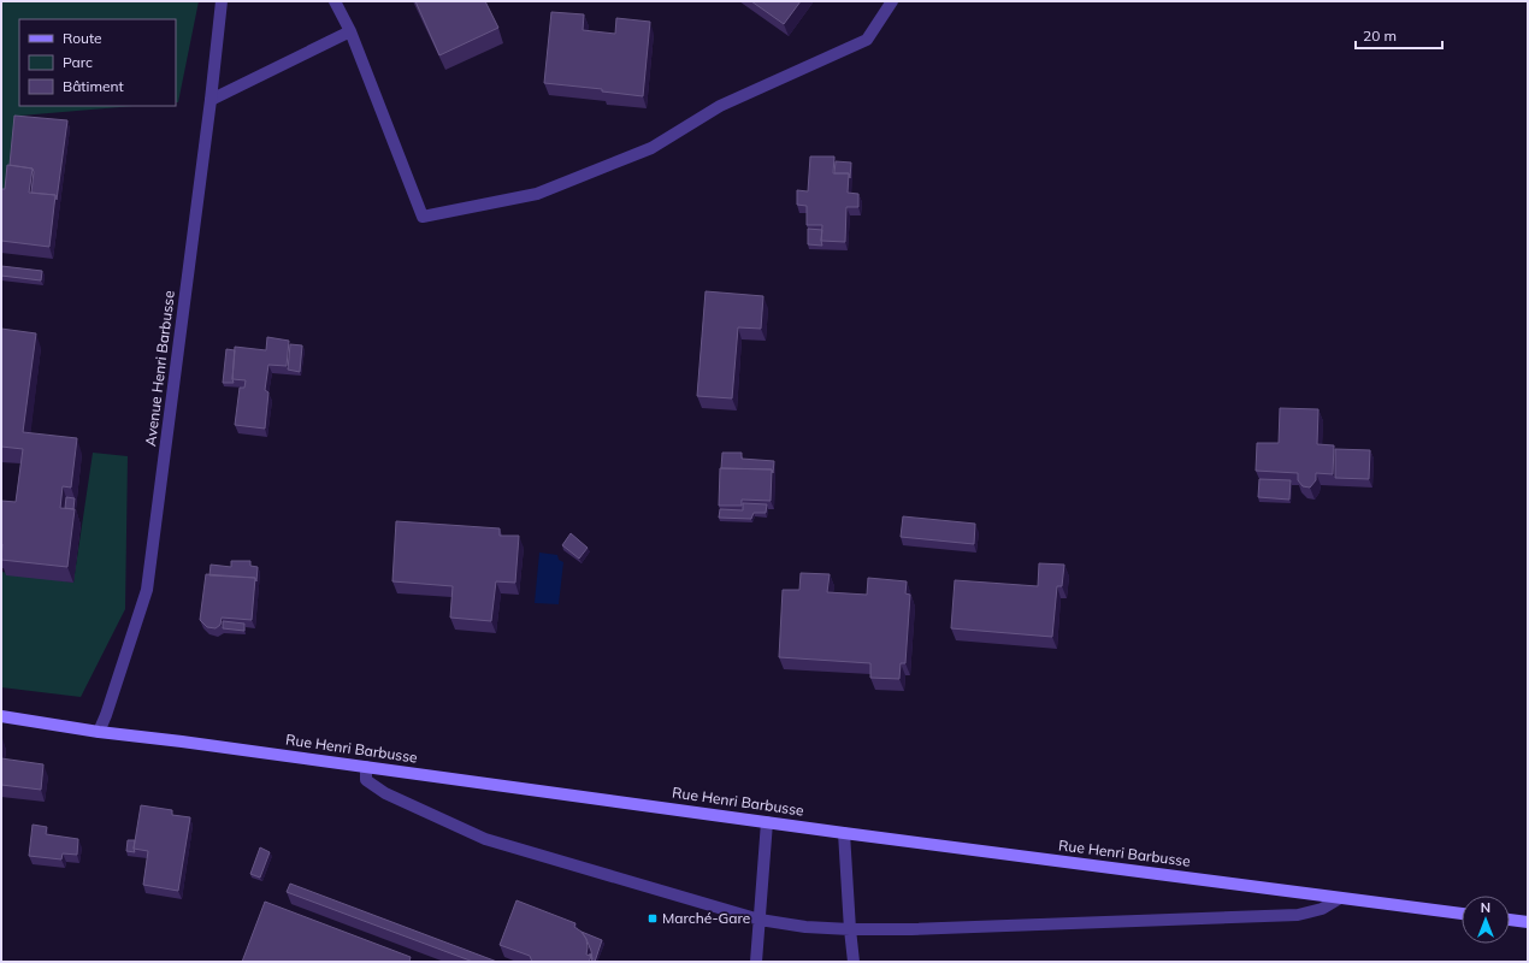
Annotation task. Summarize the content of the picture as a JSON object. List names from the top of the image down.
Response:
{
  "streets": {
    "main road": ["Rue Henri Barbusse"],
    "street": ["Avenue Henri Barbusse"]
  },
  "crossings": [
    ["Avenue Henri Barbusse", "Rue Henri Barbusse"]
  ],
  "places": {
    "transit": ["Marché-Gare"]
  },
  "legend": ["Route", "Parc", "Bâtiment"],
  "scale_bar": "20 m",
  "north": "top"
}
